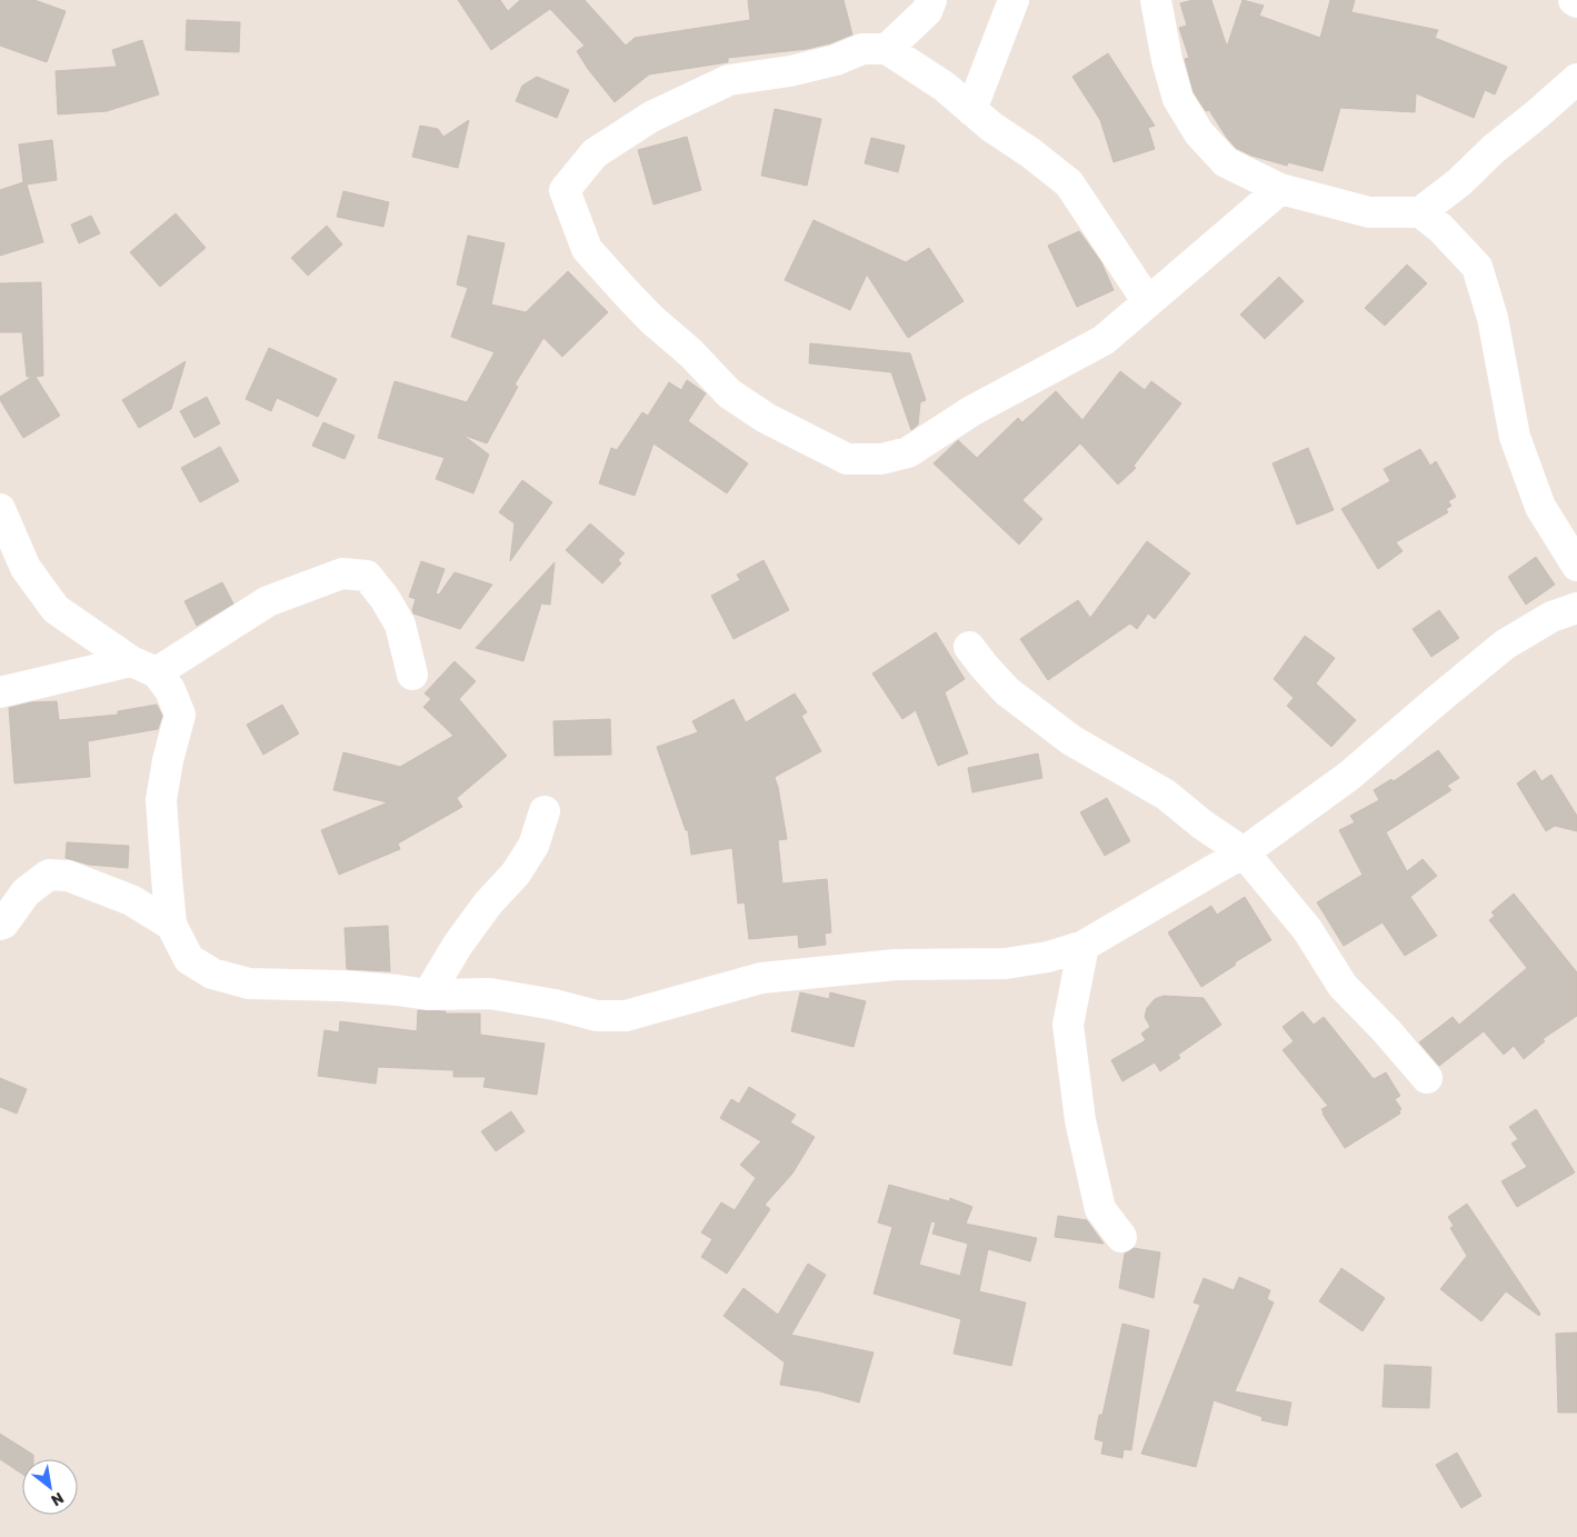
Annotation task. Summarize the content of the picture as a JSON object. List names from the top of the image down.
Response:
{
  "north": "bottom right"
}
